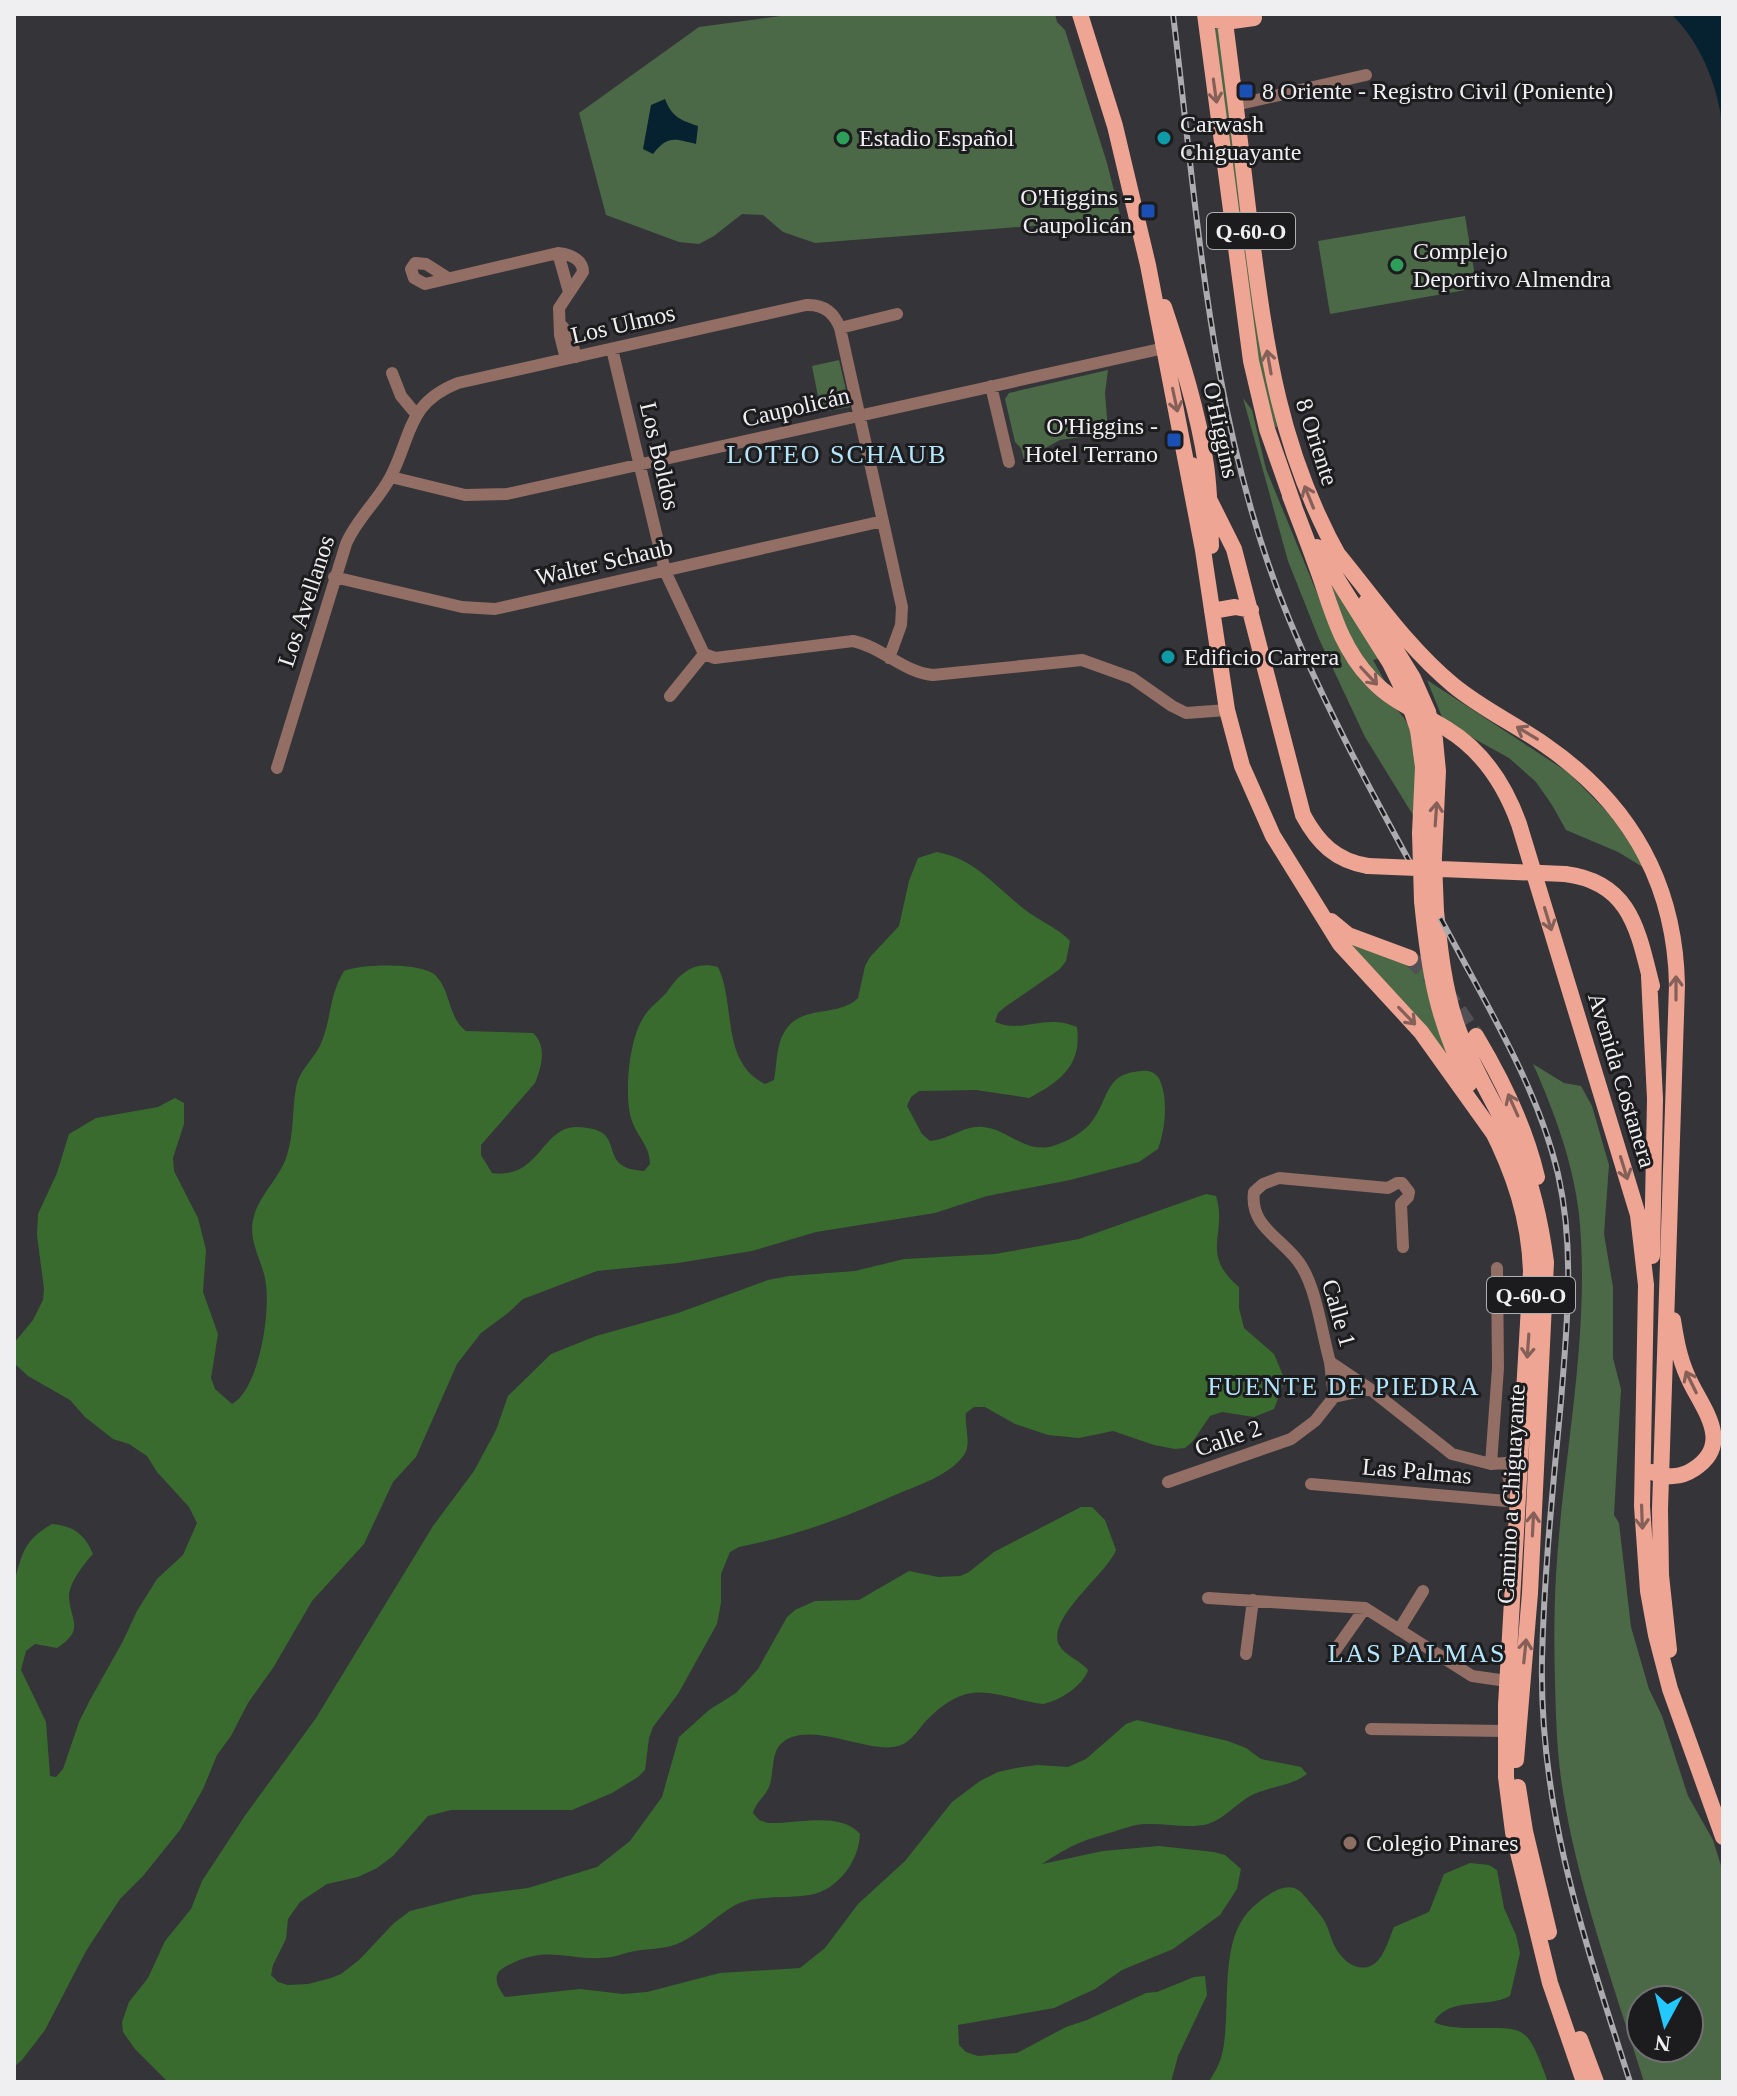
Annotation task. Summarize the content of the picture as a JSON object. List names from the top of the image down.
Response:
{
  "streets": {
    "main road": [
      "Q-60-O",
      "O'Higgins",
      "8 Oriente",
      "Avenida Costanera",
      "Camino a Chiguayante"
    ],
    "street": [
      "Los Ulmos",
      "Caupolicán",
      "Los Boldos",
      "Walter Schaub",
      "Los Avellanos",
      "Calle 1",
      "Calle 2",
      "Las Palmas"
    ]
  },
  "crossings": [
    ["Q-60-O", "8 Oriente"],
    ["Q-60-O", "Camino a Chiguayante"],
    ["Los Ulmos", "Los Boldos"],
    ["Los Ulmos", "Los Avellanos"],
    ["Caupolicán", "O'Higgins"],
    ["Caupolicán", "Los Boldos"],
    ["Caupolicán", "Los Avellanos"],
    ["O'Higgins", "Camino a Chiguayante"],
    ["8 Oriente", "Avenida Costanera"],
    ["Los Boldos", "Walter Schaub"],
    ["Walter Schaub", "Los Avellanos"],
    ["Calle 1", "Camino a Chiguayante"],
    ["Las Palmas", "Camino a Chiguayante"]
  ],
  "districts": ["LOTEO SCHAUB", "FUENTE DE PIEDRA", "LAS PALMAS"],
  "places": {
    "transit": ["8 Oriente - Registro Civil (Poniente)", "O'Higgins - Caupolicán", "O'Higgins - Hotel Terrano"],
    "other": [
      "Estadio Español",
      "Carwash Chiguayante",
      "Complejo Deportivo Almendra",
      "Edificio Carrera",
      "Colegio Pinares"
    ]
  },
  "north": "bottom"
}
